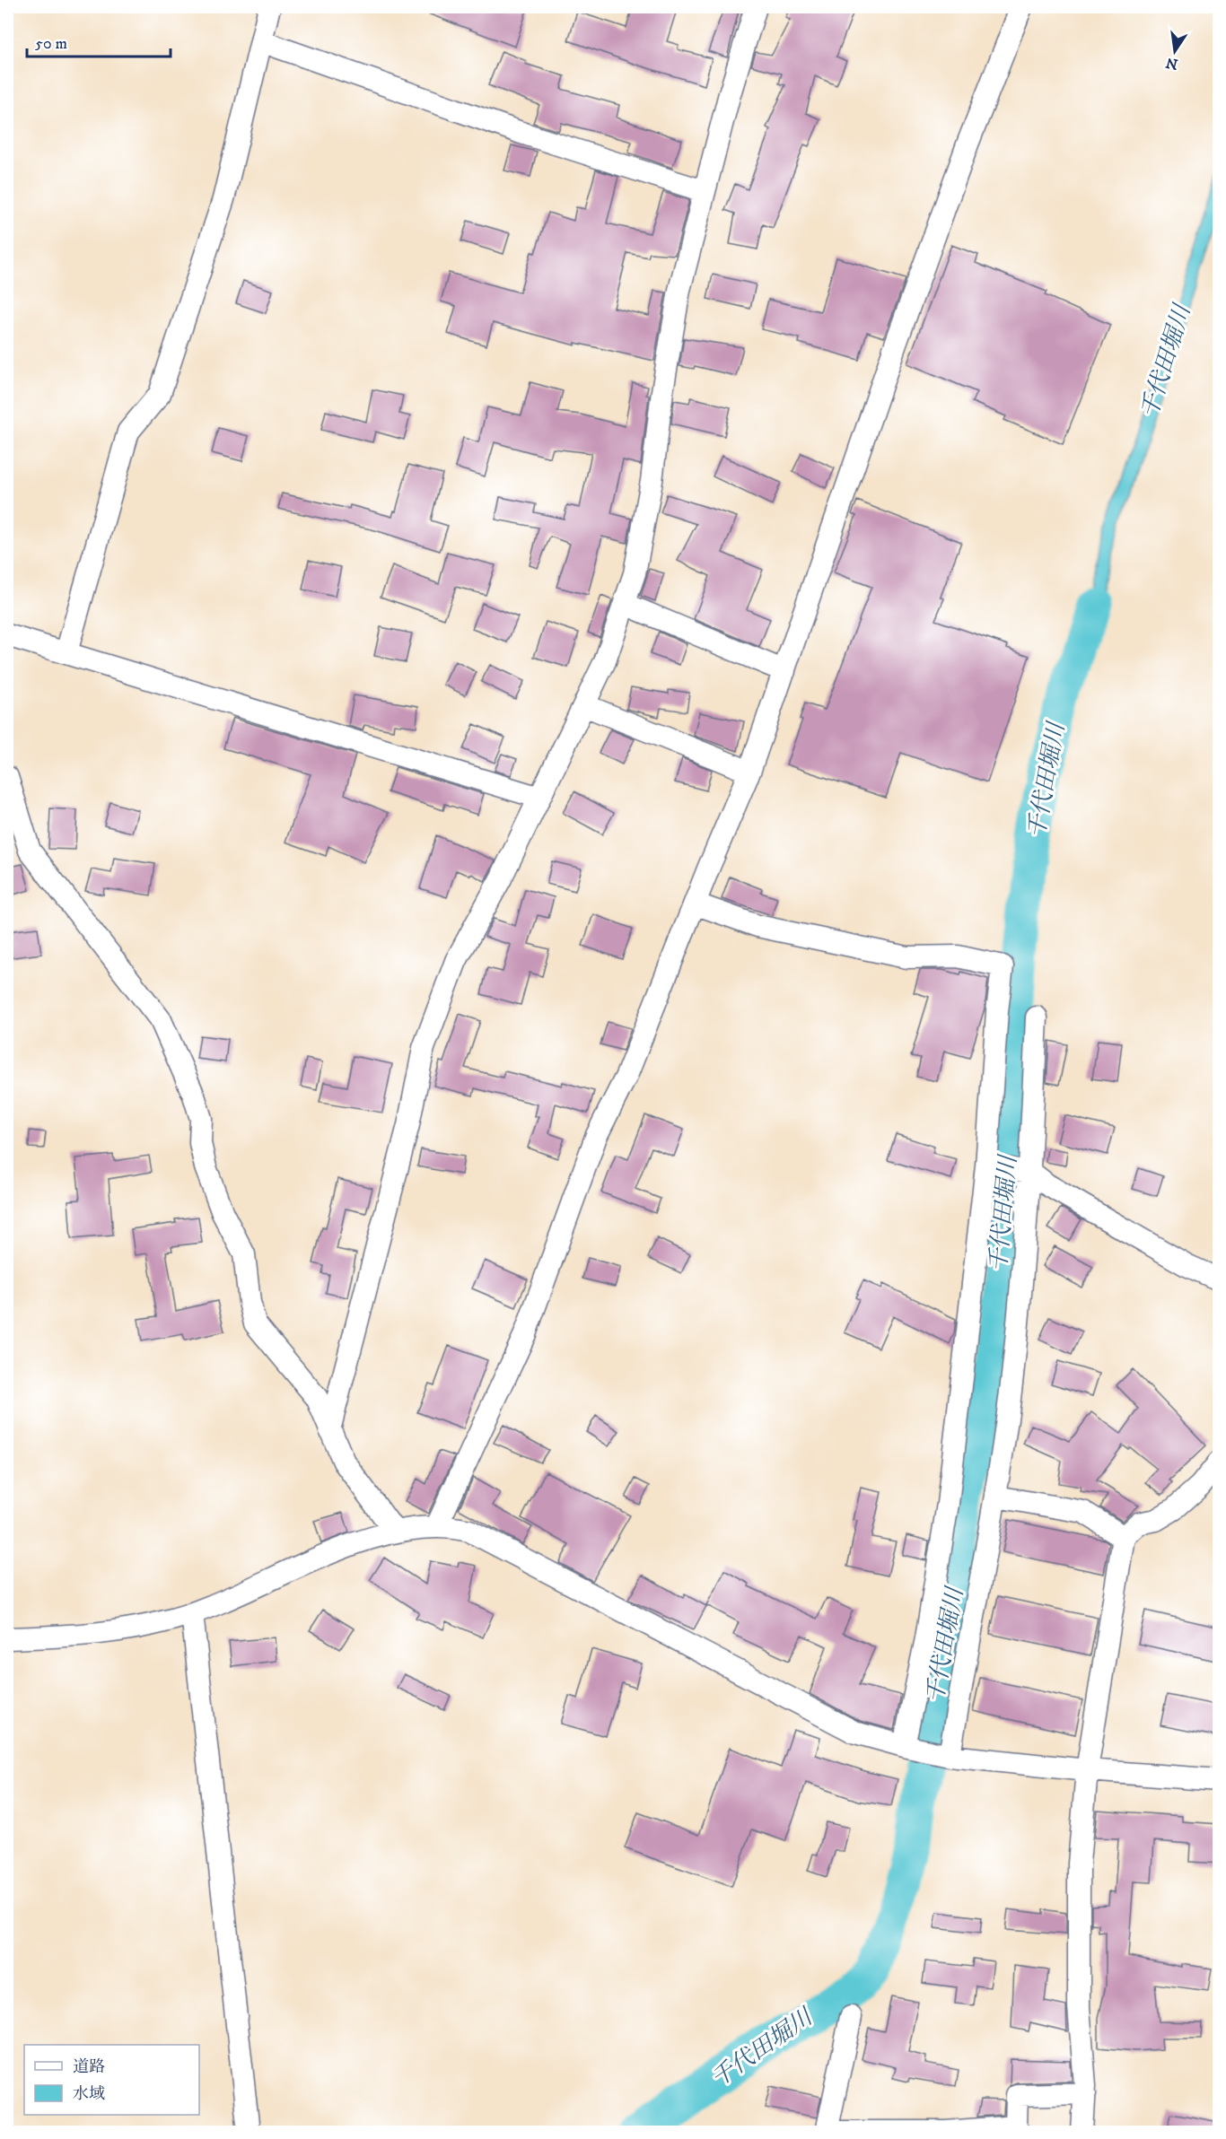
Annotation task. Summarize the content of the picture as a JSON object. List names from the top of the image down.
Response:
{
  "water": ["千代田堀川"],
  "legend": ["道路", "水域"],
  "scale_bar": "50 m",
  "north": "bottom"
}
